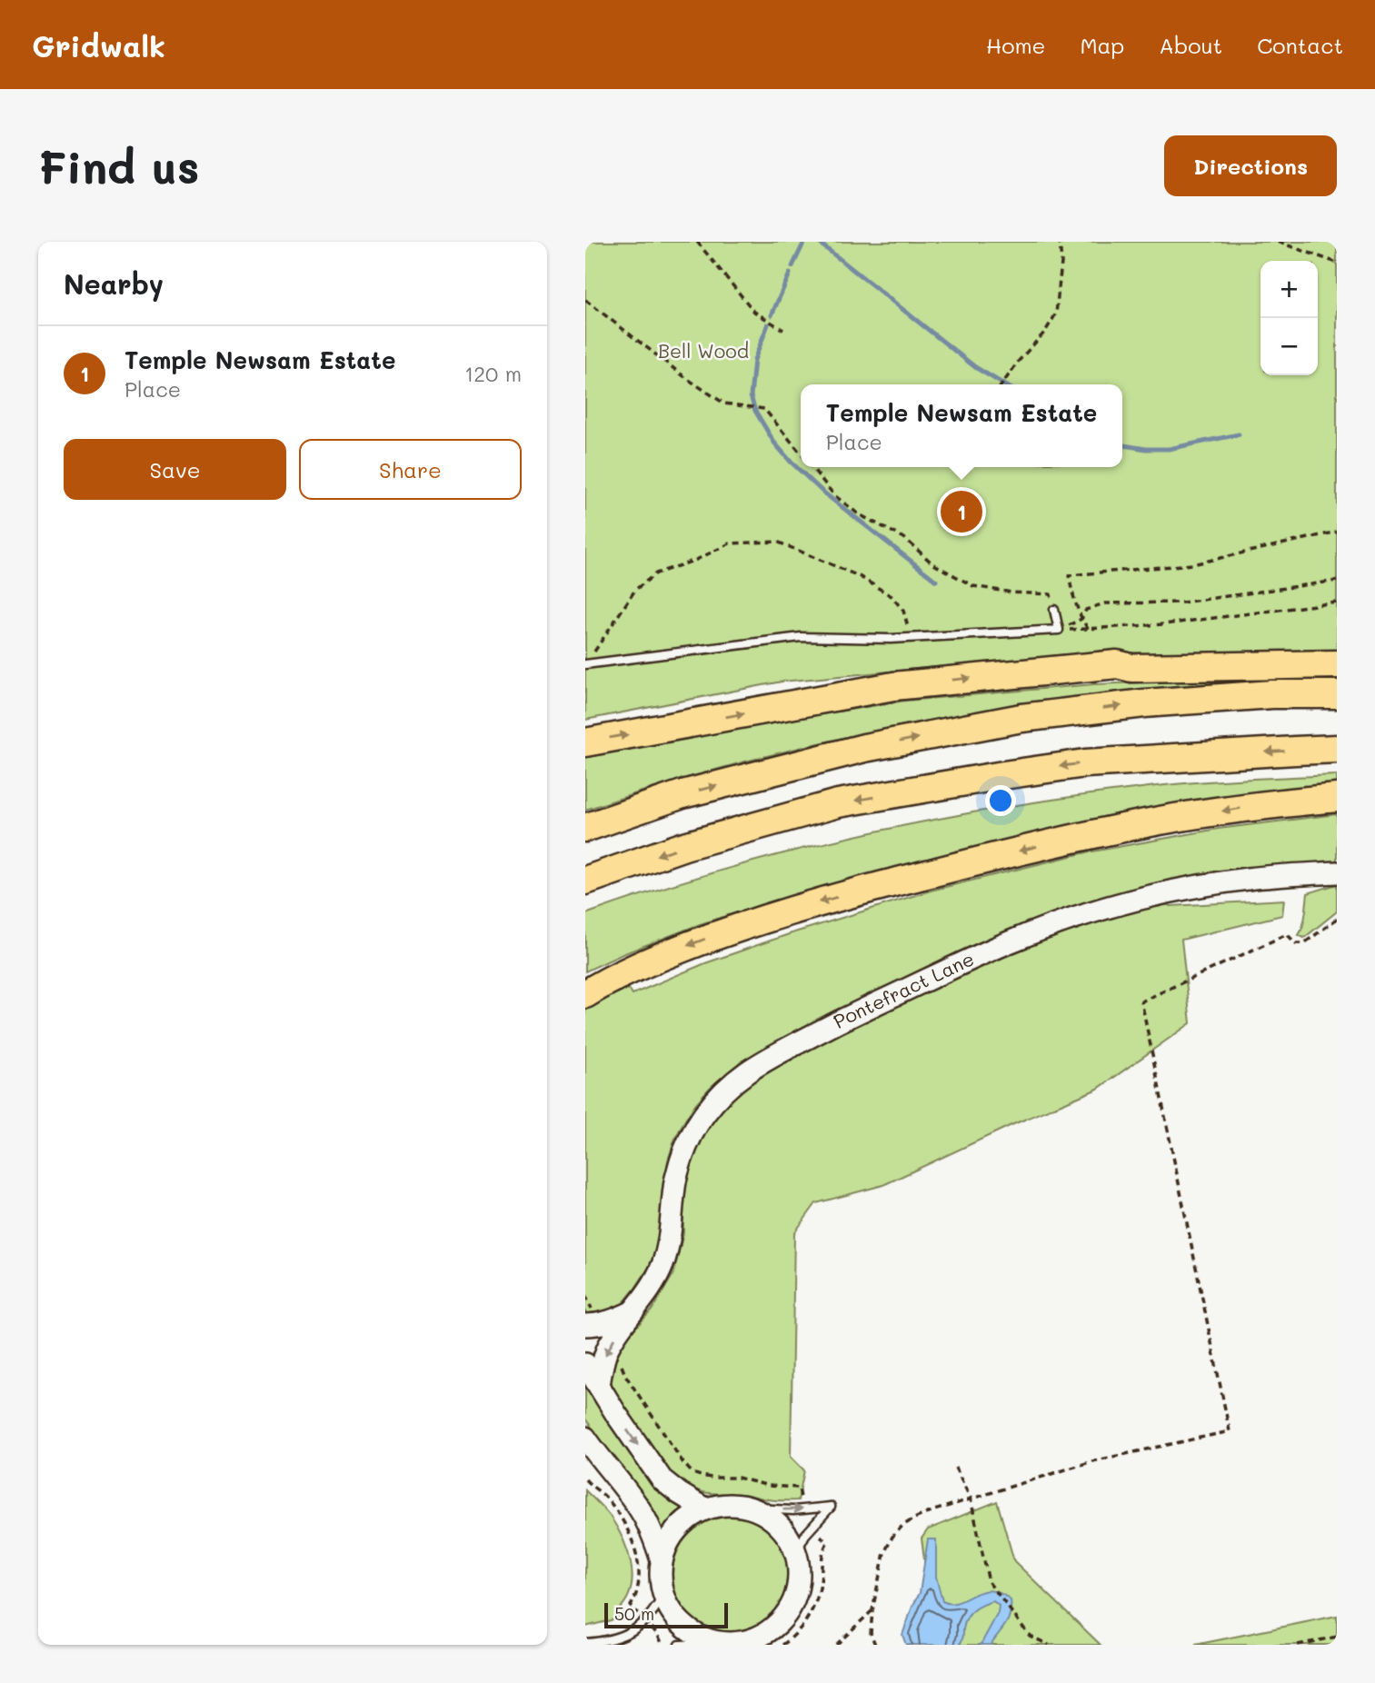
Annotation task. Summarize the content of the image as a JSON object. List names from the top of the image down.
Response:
{
  "streets": {
    "street": ["Pontefract Lane"]
  },
  "parks": ["Bell Wood"],
  "scale_bar": "50 m",
  "page": {
    "header": "Gridwalk",
    "nav": [
      "Home",
      "Map",
      "About",
      "Contact"
    ],
    "buttons": [
      "Directions",
      ["Save", "Share"]
    ],
    "title": "Find us",
    "heading": "Nearby",
    "map_buttons": ["+", "−"],
    "list": [
      {
        "mark": "1",
        "name": "Temple Newsam Estate",
        "note": "Place",
        "value": "120 m"
      }
    ],
    "popup": ["Temple Newsam Estate", "Place"],
    "pins": "1",
    "scale": "50 m"
  }
}
